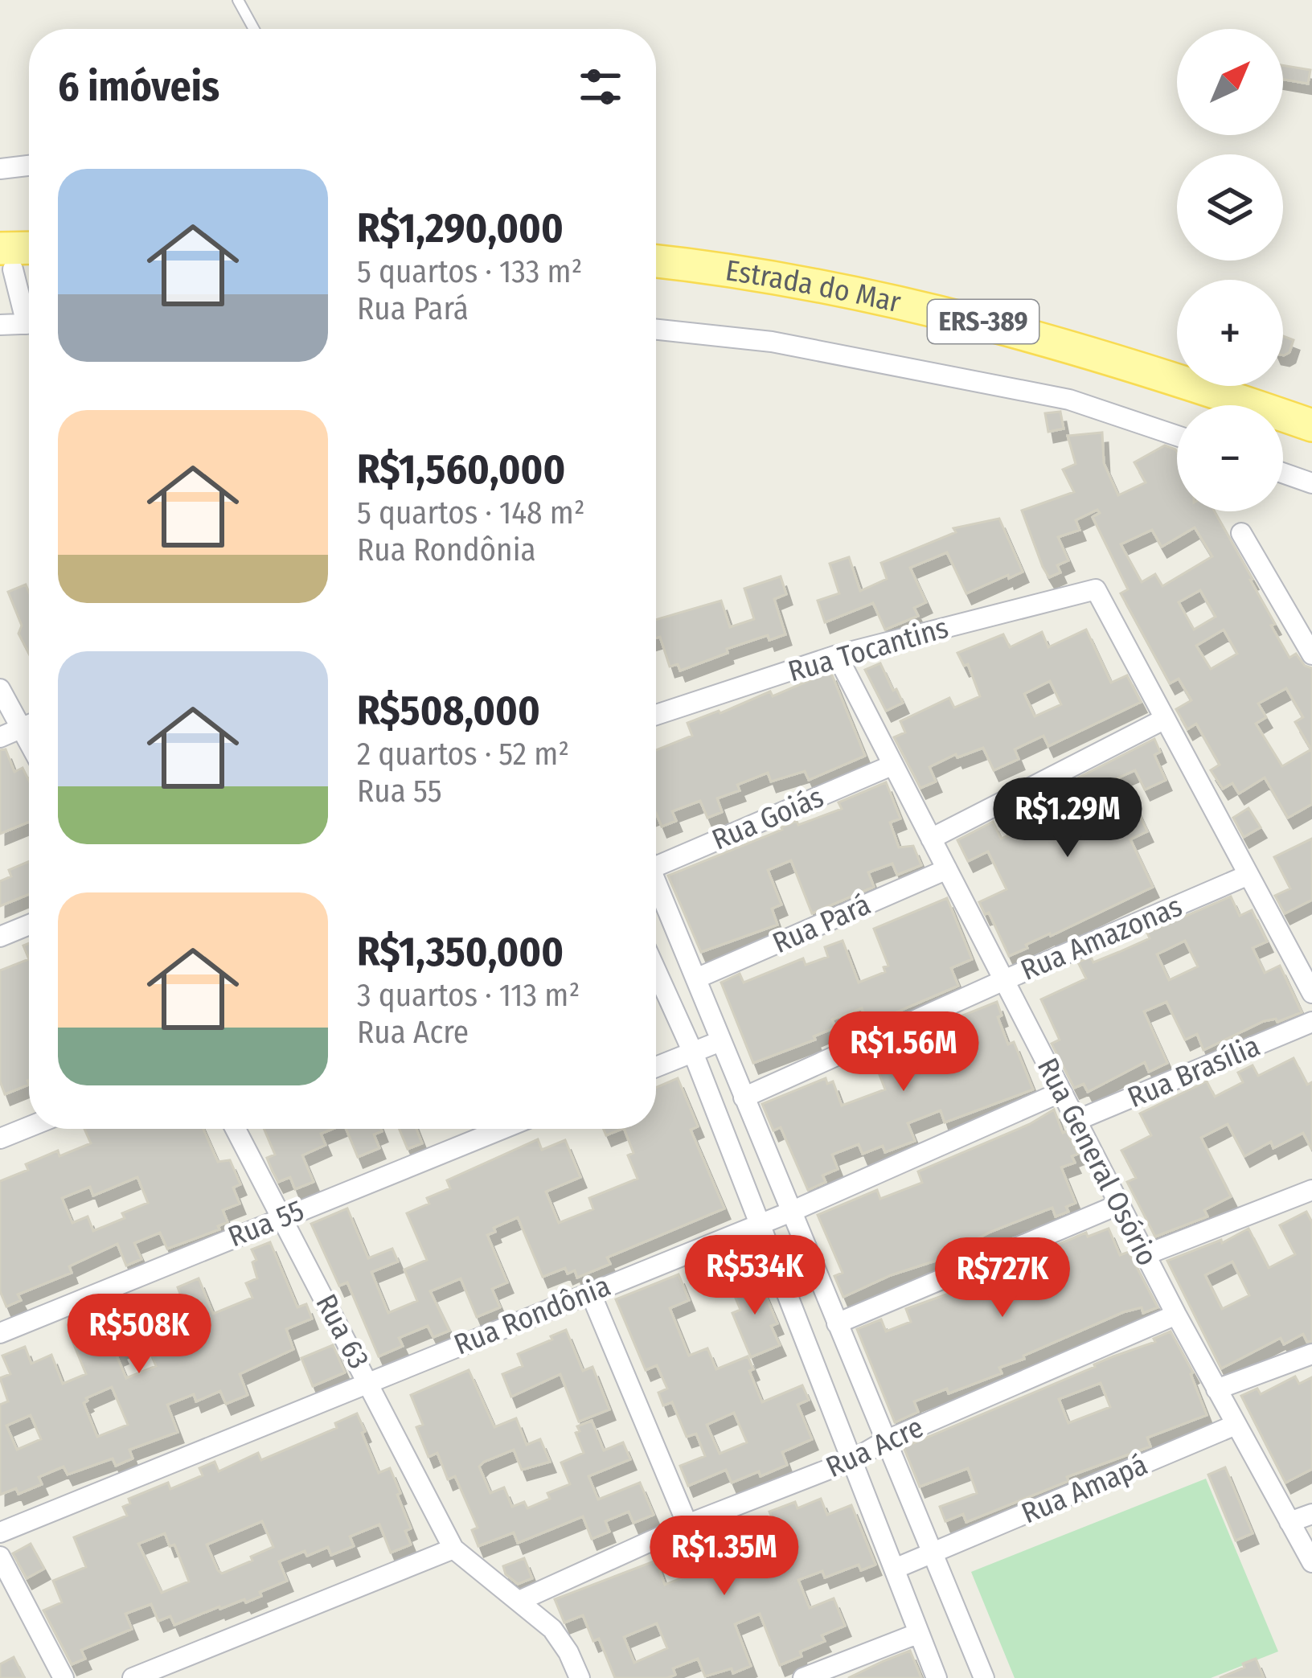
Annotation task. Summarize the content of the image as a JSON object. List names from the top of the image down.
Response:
{
  "streets": {
    "main road": ["Estrada do Mar", "ERS-389"],
    "street": [
      "Rua Tocantins",
      "Rua Goiás",
      "Rua Pará",
      "Rua Amazonas",
      "Rua Brasília",
      "Rua General Osório",
      "Rua 55",
      "Rua Rondônia",
      "Rua 63",
      "Rua Acre",
      "Rua Amapá"
    ]
  },
  "crossings": [
    ["Rua Tocantins", "Rua General Osório"],
    ["Rua Goiás", "Rua General Osório"],
    ["Rua Pará", "Rua General Osório"],
    ["Rua Amazonas", "Rua General Osório"],
    ["Rua Brasília", "Rua General Osório"],
    ["Rua General Osório", "Rua Rondônia"],
    ["Rua General Osório", "Rua Acre"],
    ["Rua General Osório", "Rua Amapá"],
    ["Rua 55", "Rua 63"],
    ["Rua Rondônia", "Rua 63"]
  ],
  "north": "top right",
  "page": {
    "map_buttons": ["+", "−"],
    "heading": "6 imóveis",
    "list": [
      {
        "name": "R$1,290,000",
        "note": "5 quartos · 133 m² · Rua Pará"
      },
      {
        "name": "R$1,560,000",
        "note": "5 quartos · 148 m² · Rua Rondônia"
      },
      {
        "name": "R$508,000",
        "note": "2 quartos · 52 m² · Rua 55"
      },
      {
        "name": "R$1,350,000",
        "note": "3 quartos · 113 m² · Rua Acre"
      }
    ],
    "price": [
      "R$1.29M",
      "R$1.56M",
      "R$534K",
      "R$727K",
      "R$508K",
      "R$1.35M"
    ]
  }
}
